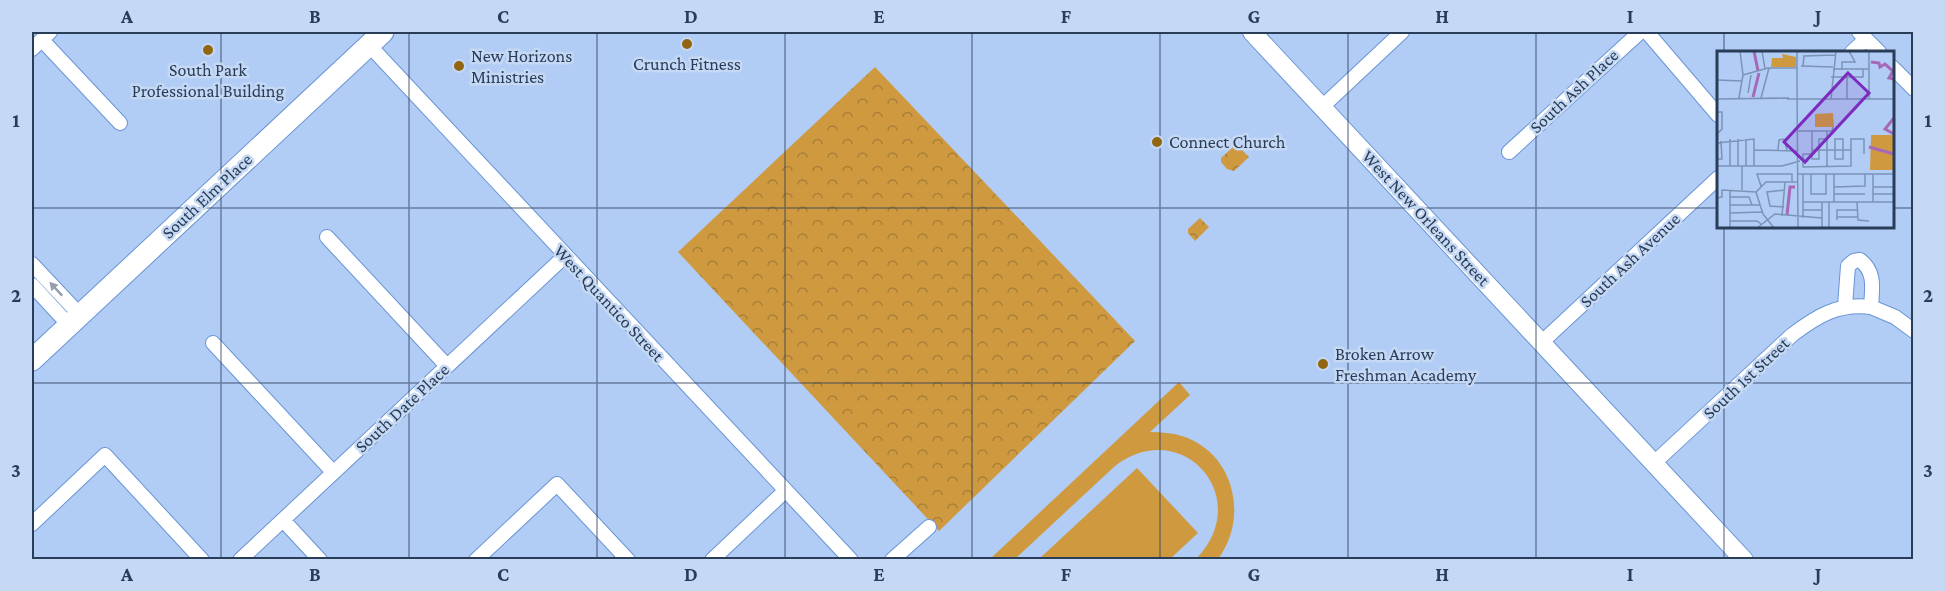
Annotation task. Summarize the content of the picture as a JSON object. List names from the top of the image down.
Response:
{
  "streets": {
    "main road": ["South Elm Place", "West New Orleans Street"],
    "street": [
      "South Ash Place",
      "South Ash Avenue",
      "West Quantico Street",
      "South 1st Street",
      "South Date Place"
    ]
  },
  "crossings": [
    ["South Elm Place", "West Quantico Street"],
    ["West New Orleans Street", "South Ash Avenue"],
    ["West New Orleans Street", "South 1st Street"],
    ["West Quantico Street", "South Date Place"]
  ],
  "places": [
    "Crunch Fitness",
    "South Park Professional Building",
    "New Horizons Ministries",
    "Connect Church",
    "Broken Arrow Freshman Academy"
  ],
  "grid": {
    "columns": [
      "A",
      "B",
      "C",
      "D",
      "E",
      "F",
      "G",
      "H",
      "I",
      "J"
    ],
    "rows": ["1", "2", "3"]
  }
}
